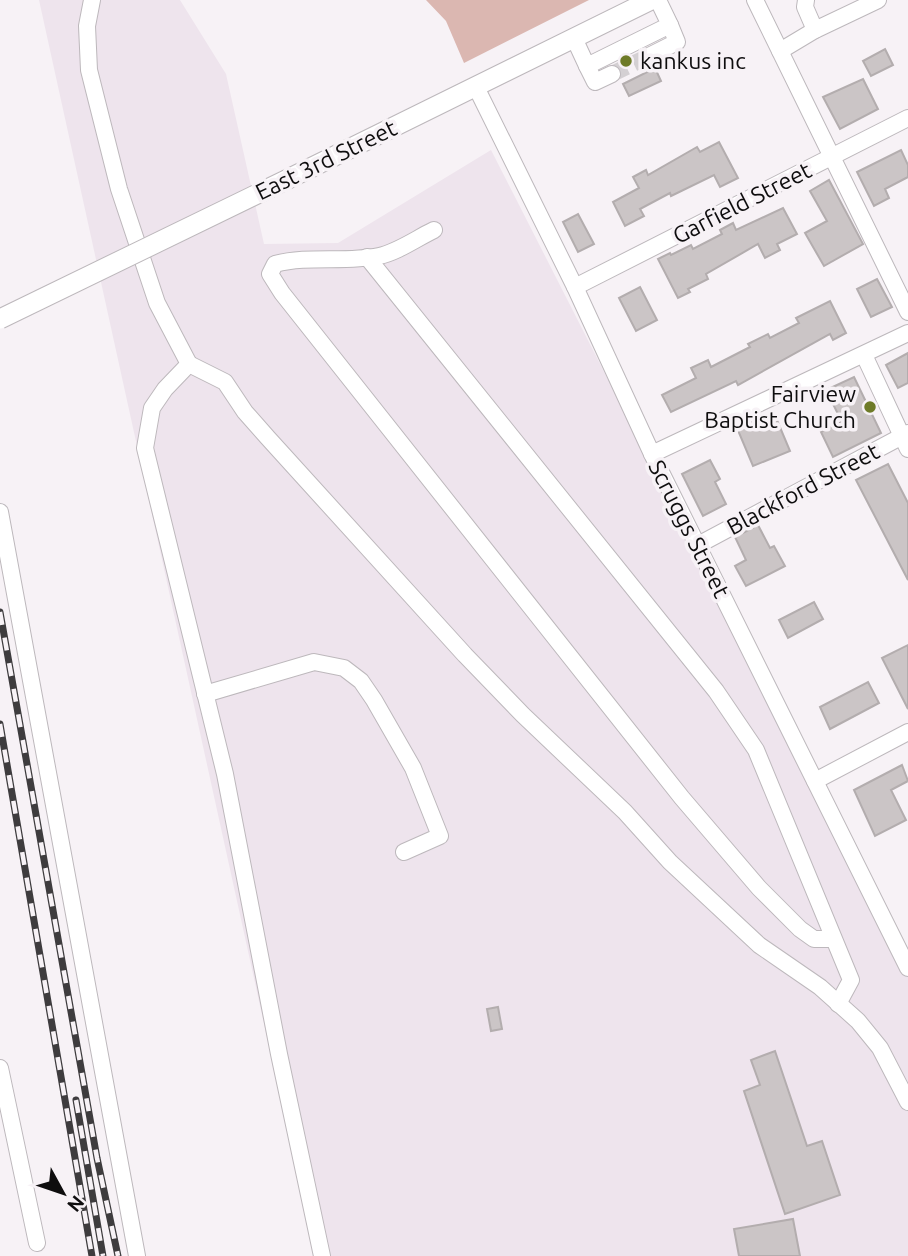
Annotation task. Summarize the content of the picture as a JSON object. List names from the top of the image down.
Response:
{
  "streets": {
    "main road": ["East 3rd Street"],
    "street": ["Garfield Street", "Blackford Street", "Scruggs Street"]
  },
  "crossings": [
    ["East 3rd Street", "Scruggs Street"],
    ["Garfield Street", "Scruggs Street"],
    ["Blackford Street", "Scruggs Street"]
  ],
  "places": ["kankus inc", "Fairview Baptist Church"],
  "north": "bottom right"
}
